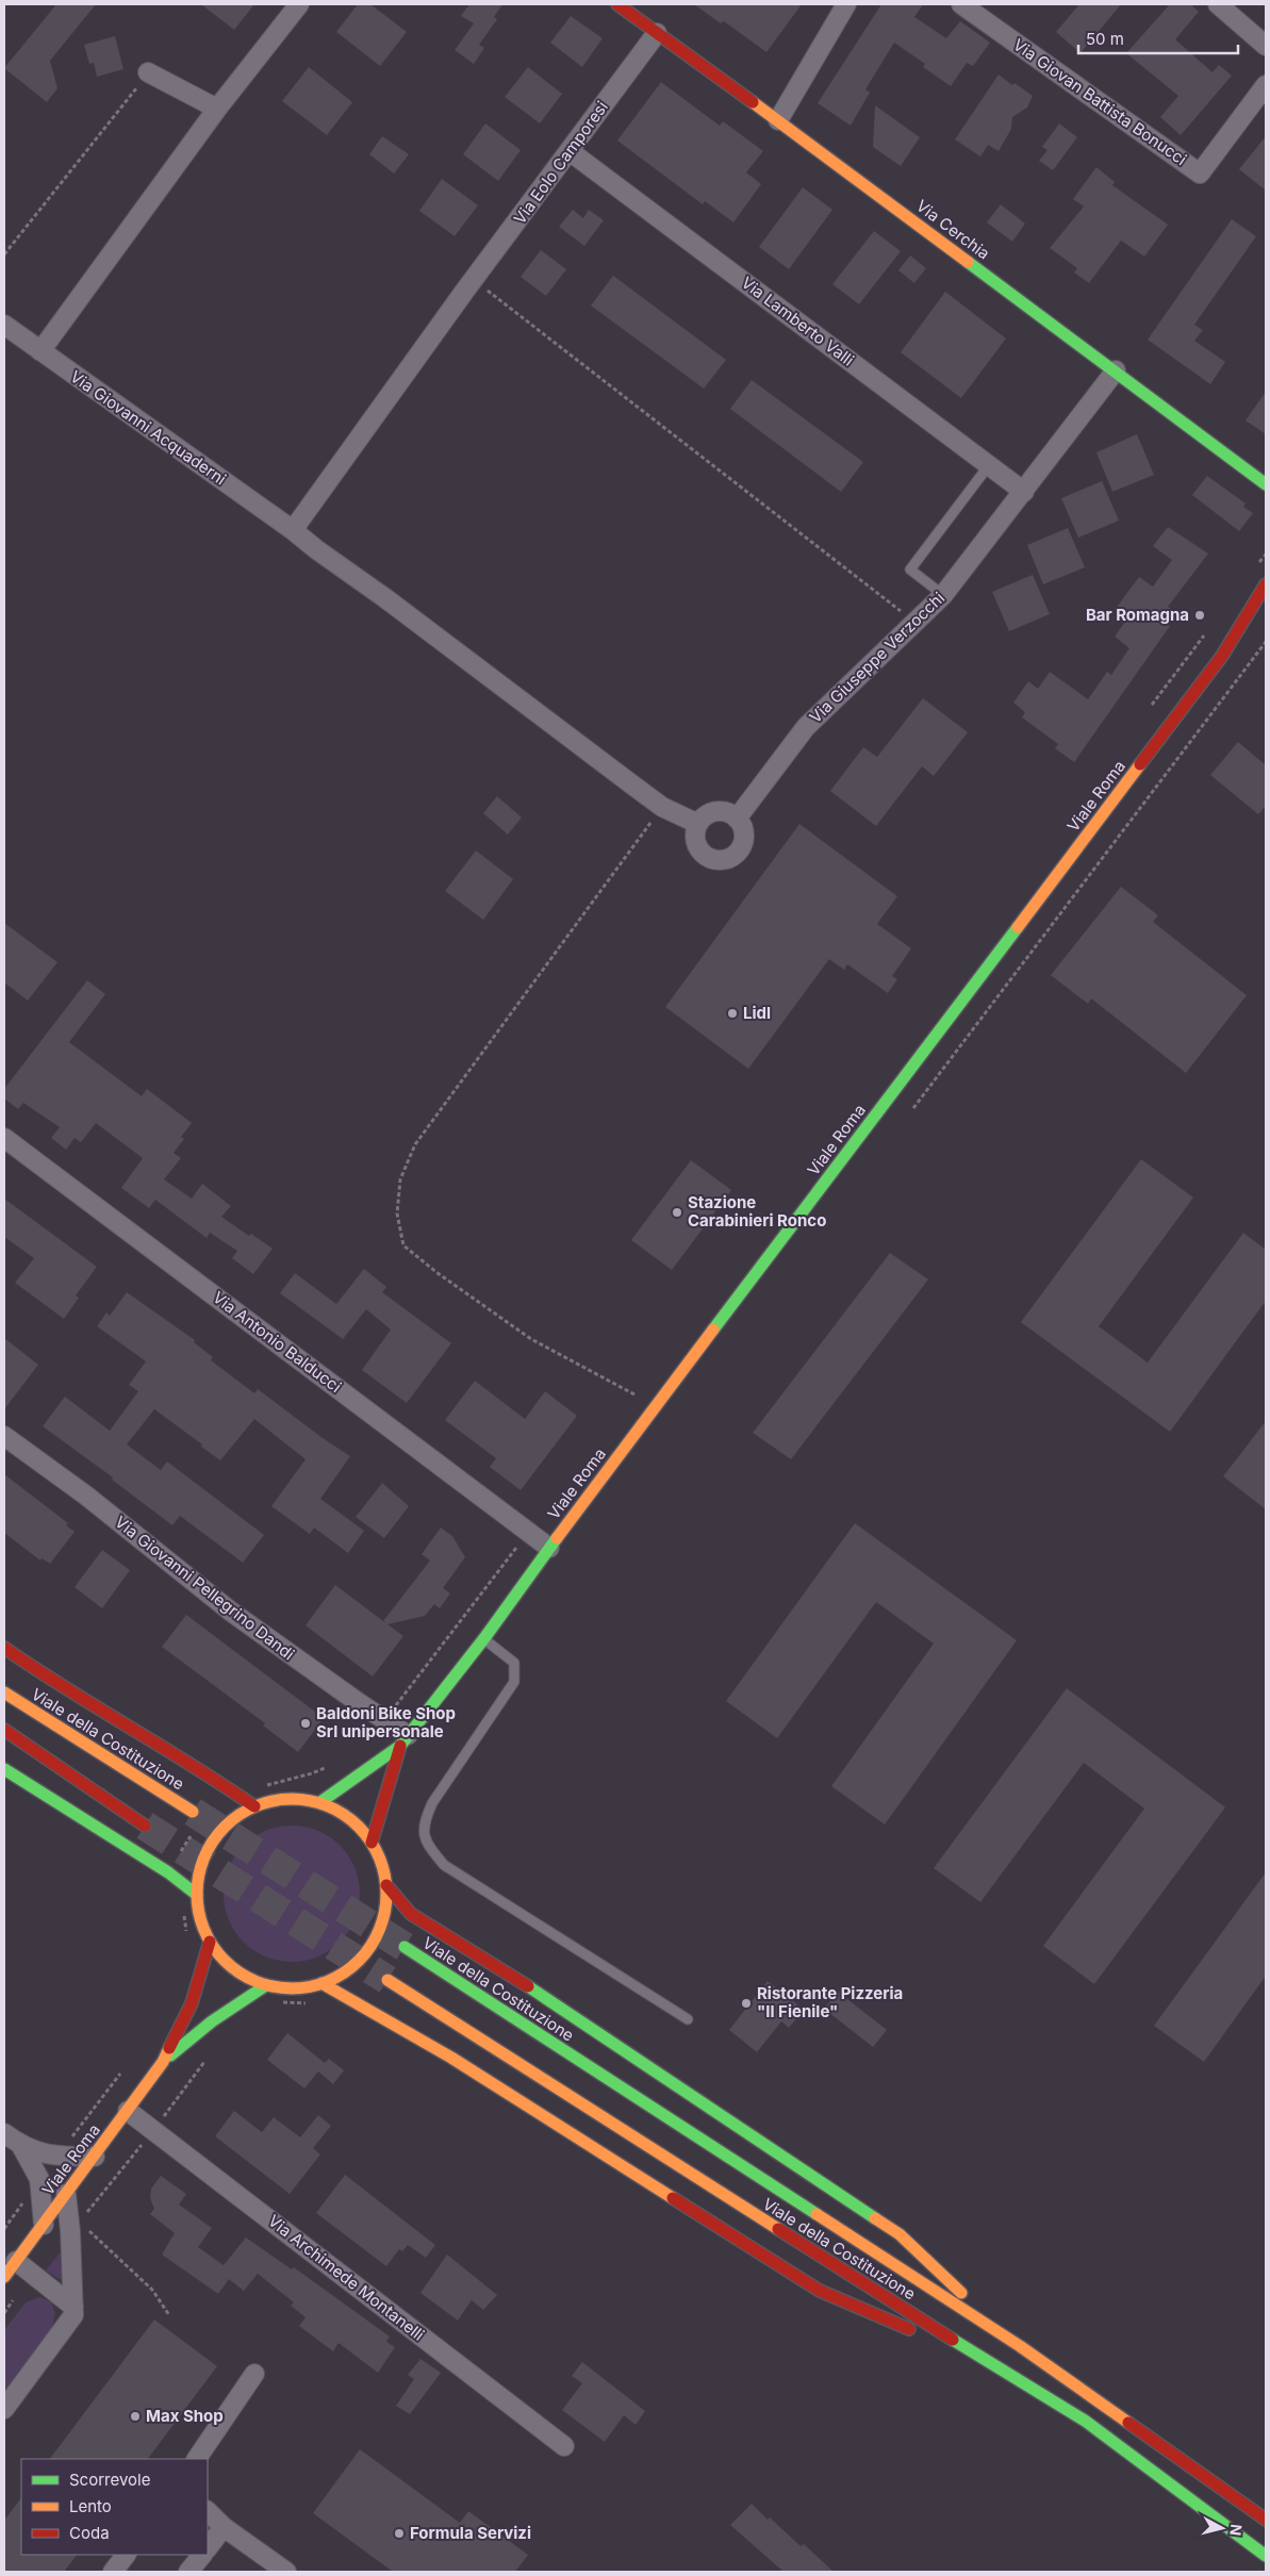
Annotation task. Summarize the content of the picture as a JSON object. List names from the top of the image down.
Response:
{
  "streets": {
    "main road": ["Via Cerchia", "Viale Roma", "Viale della Costituzione"],
    "street": [
      "Via Giovan Battista Bonucci",
      "Via Eolo Camporesi",
      "Via Lamberto Valli",
      "Via Giovanni Acquaderni",
      "Via Giuseppe Verzocchi",
      "Via Antonio Balducci",
      "Via Giovanni Pellegrino Dandi",
      "Via Archimede Montanelli"
    ]
  },
  "crossings": [
    ["Via Eolo Camporesi", "Via Cerchia"],
    ["Via Eolo Camporesi", "Via Lamberto Valli"],
    ["Via Eolo Camporesi", "Via Giovanni Acquaderni"],
    ["Via Cerchia", "Via Giuseppe Verzocchi"],
    ["Via Lamberto Valli", "Via Giuseppe Verzocchi"],
    ["Via Giovanni Acquaderni", "Via Giuseppe Verzocchi"],
    ["Viale Roma", "Via Antonio Balducci"],
    ["Viale Roma", "Via Giovanni Pellegrino Dandi"],
    ["Viale Roma", "Via Archimede Montanelli"]
  ],
  "places": [
    "Bar Romagna",
    "Lidl",
    "Stazione Carabinieri Ronco",
    "Baldoni Bike Shop Srl unipersonale",
    "Ristorante Pizzeria \"Il Fienile\"",
    "Max Shop",
    "Formula Servizi"
  ],
  "legend": ["Scorrevole", "Lento", "Coda"],
  "scale_bar": "50 m",
  "north": "right"
}
